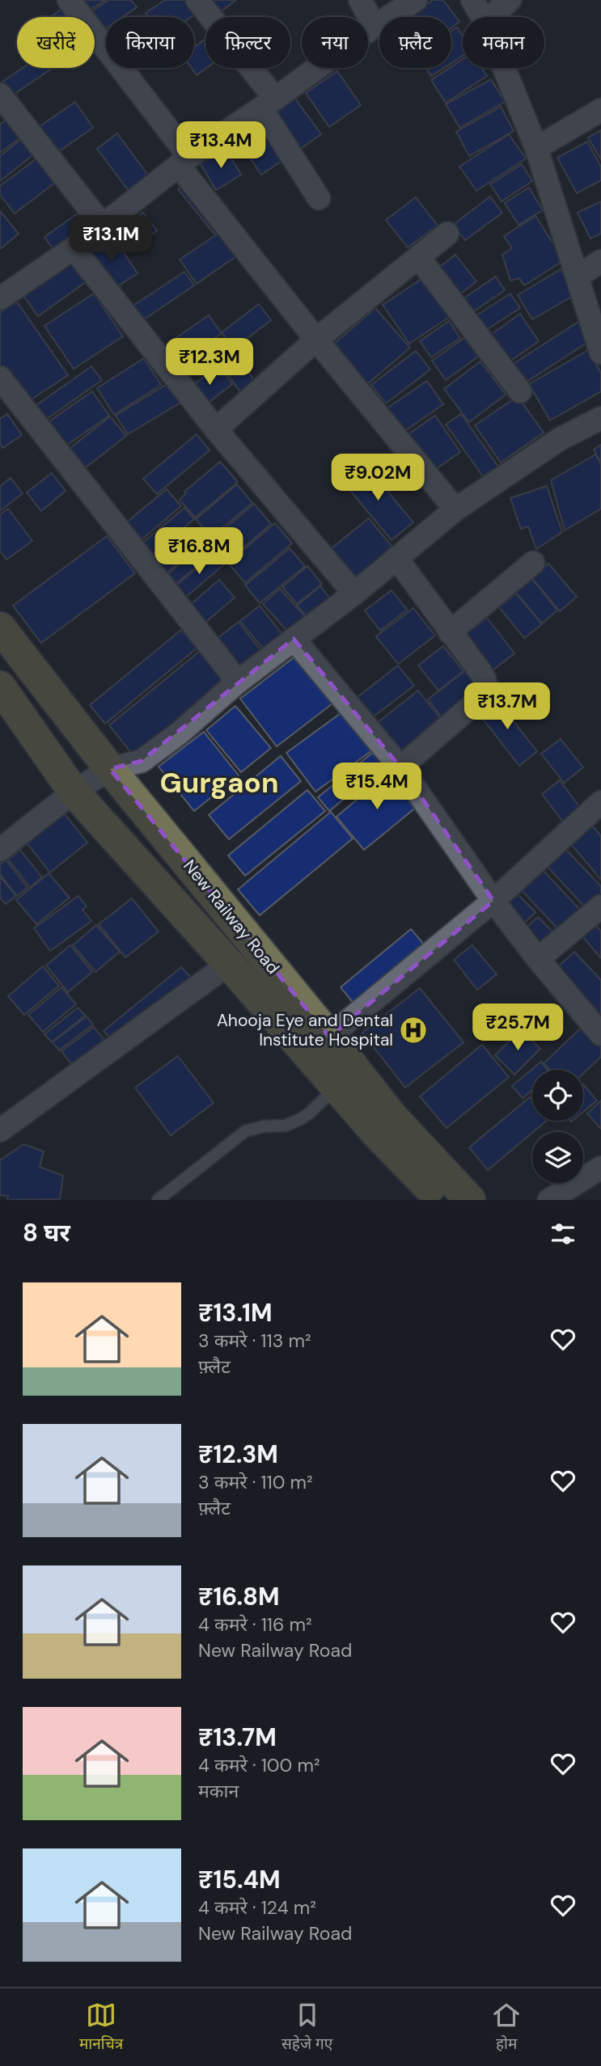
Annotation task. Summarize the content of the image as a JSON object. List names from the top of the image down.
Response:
{
  "streets": {
    "main road": ["New Railway Road"]
  },
  "districts": ["Gurgaon"],
  "places": {
    "hospital": ["Ahooja Eye and Dental Institute Hospital"]
  },
  "page": {
    "chip": [
      "खरीदें",
      "किराया",
      "फ़िल्टर",
      "नया",
      "फ़्लैट",
      "मकान"
    ],
    "price": [
      "₹13.4M",
      "₹13.1M",
      "₹12.3M",
      "₹9.02M",
      "₹16.8M",
      "₹13.7M",
      "₹15.4M",
      "₹25.7M"
    ],
    "heading": "8 घर",
    "list": [
      {
        "name": "₹13.1M",
        "note": "3 कमरे · 113 m² · फ़्लैट"
      },
      {
        "name": "₹12.3M",
        "note": "3 कमरे · 110 m² · फ़्लैट"
      },
      {
        "name": "₹16.8M",
        "note": "4 कमरे · 116 m² · New Railway Road"
      },
      {
        "name": "₹13.7M",
        "note": "4 कमरे · 100 m² · मकान"
      },
      {
        "name": "₹15.4M",
        "note": "4 कमरे · 124 m² · New Railway Road"
      }
    ],
    "tabs": ["मानचित्र", "सहेजे गए", "होम"]
  }
}
